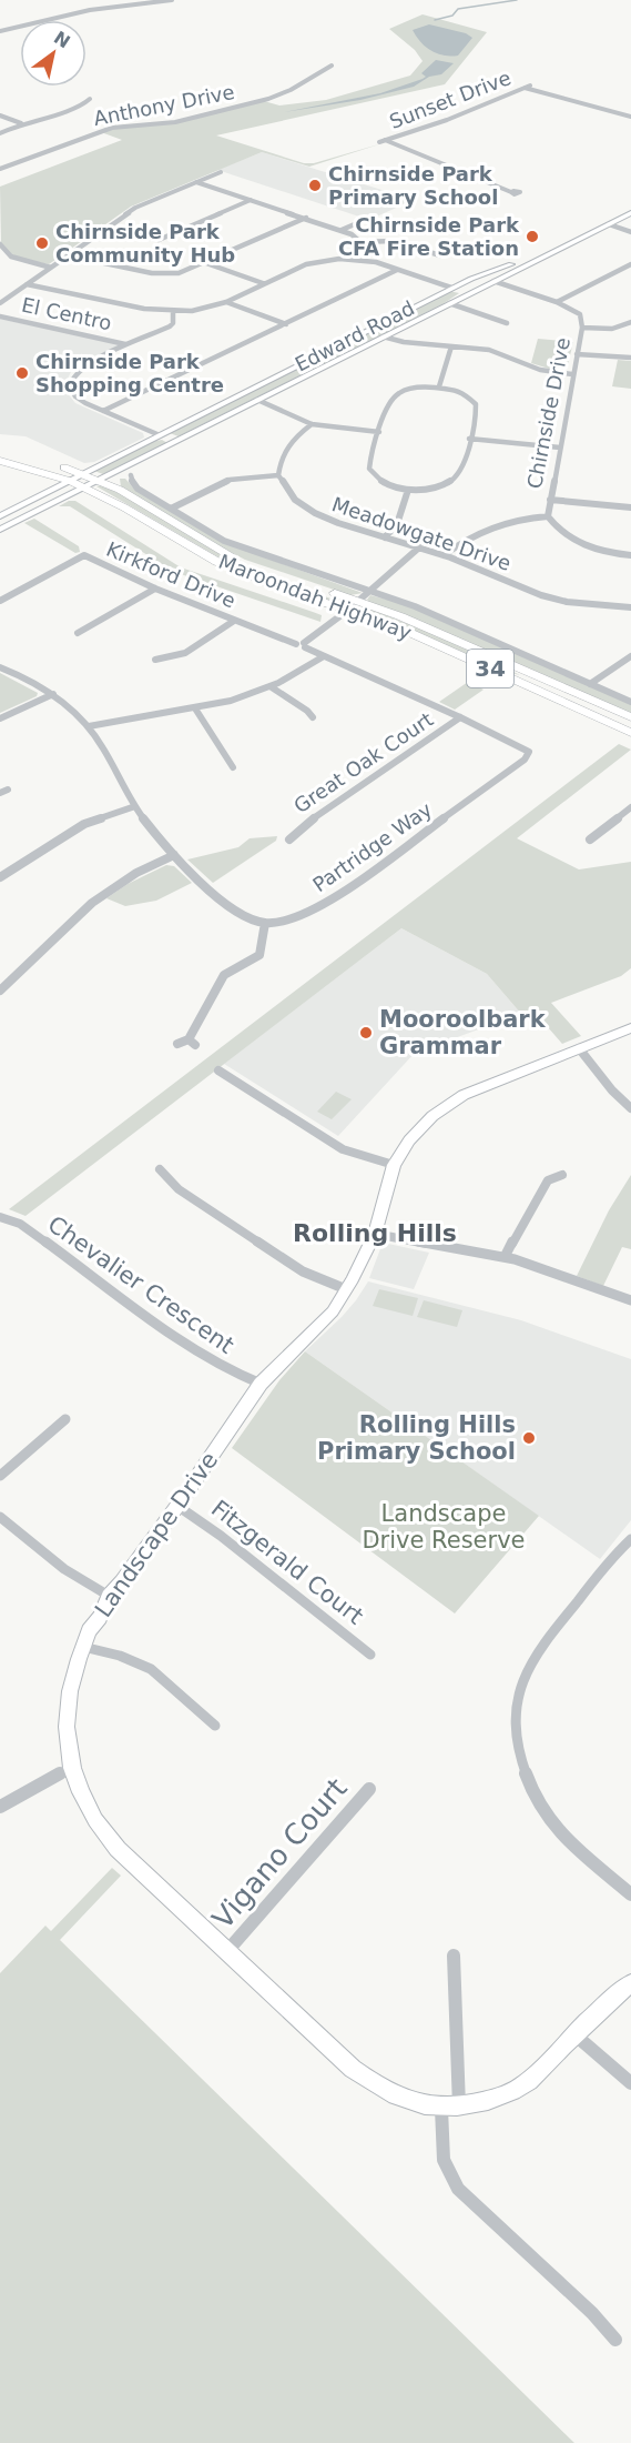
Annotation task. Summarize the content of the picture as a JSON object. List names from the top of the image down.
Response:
{
  "streets": {
    "highway": ["Maroondah Highway", "34"],
    "main road": ["Edward Road", "Landscape Drive"],
    "street": [
      "Sunset Drive",
      "Anthony Drive",
      "El Centro",
      "Chirnside Drive",
      "Meadowgate Drive",
      "Kirkford Drive",
      "Great Oak Court",
      "Partridge Way",
      "Chevalier Crescent",
      "Fitzgerald Court",
      "Vigano Court"
    ]
  },
  "crossings": [
    ["Edward Road", "Chirnside Drive"],
    ["Edward Road", "Maroondah Highway"],
    ["Kirkford Drive", "Partridge Way"],
    ["Great Oak Court", "Partridge Way"],
    ["Chevalier Crescent", "Landscape Drive"],
    ["Landscape Drive", "Fitzgerald Court"],
    ["Landscape Drive", "Vigano Court"]
  ],
  "districts": ["Rolling Hills"],
  "parks": ["Landscape Drive Reserve"],
  "places": [
    "Chirnside Park Primary School",
    "Chirnside Park CFA Fire Station",
    "Chirnside Park Community Hub",
    "Chirnside Park Shopping Centre",
    "Mooroolbark Grammar",
    "Rolling Hills Primary School"
  ],
  "north": "top right"
}
